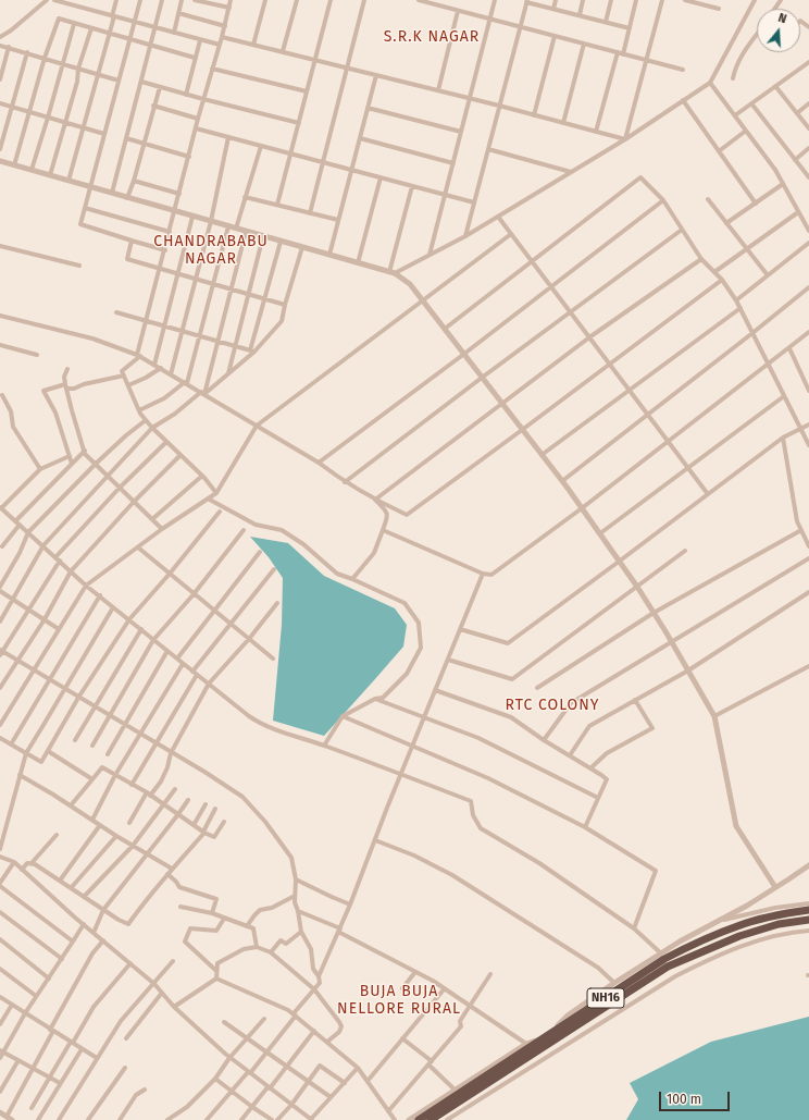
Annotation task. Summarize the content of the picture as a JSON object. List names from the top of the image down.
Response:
{
  "streets": {
    "highway": ["NH16"]
  },
  "districts": [
    "S.R.K NAGAR",
    "CHANDRABABU NAGAR",
    "RTC COLONY",
    "BUJA BUJA NELLORE RURAL"
  ],
  "scale_bar": "100 m",
  "north": "top"
}
